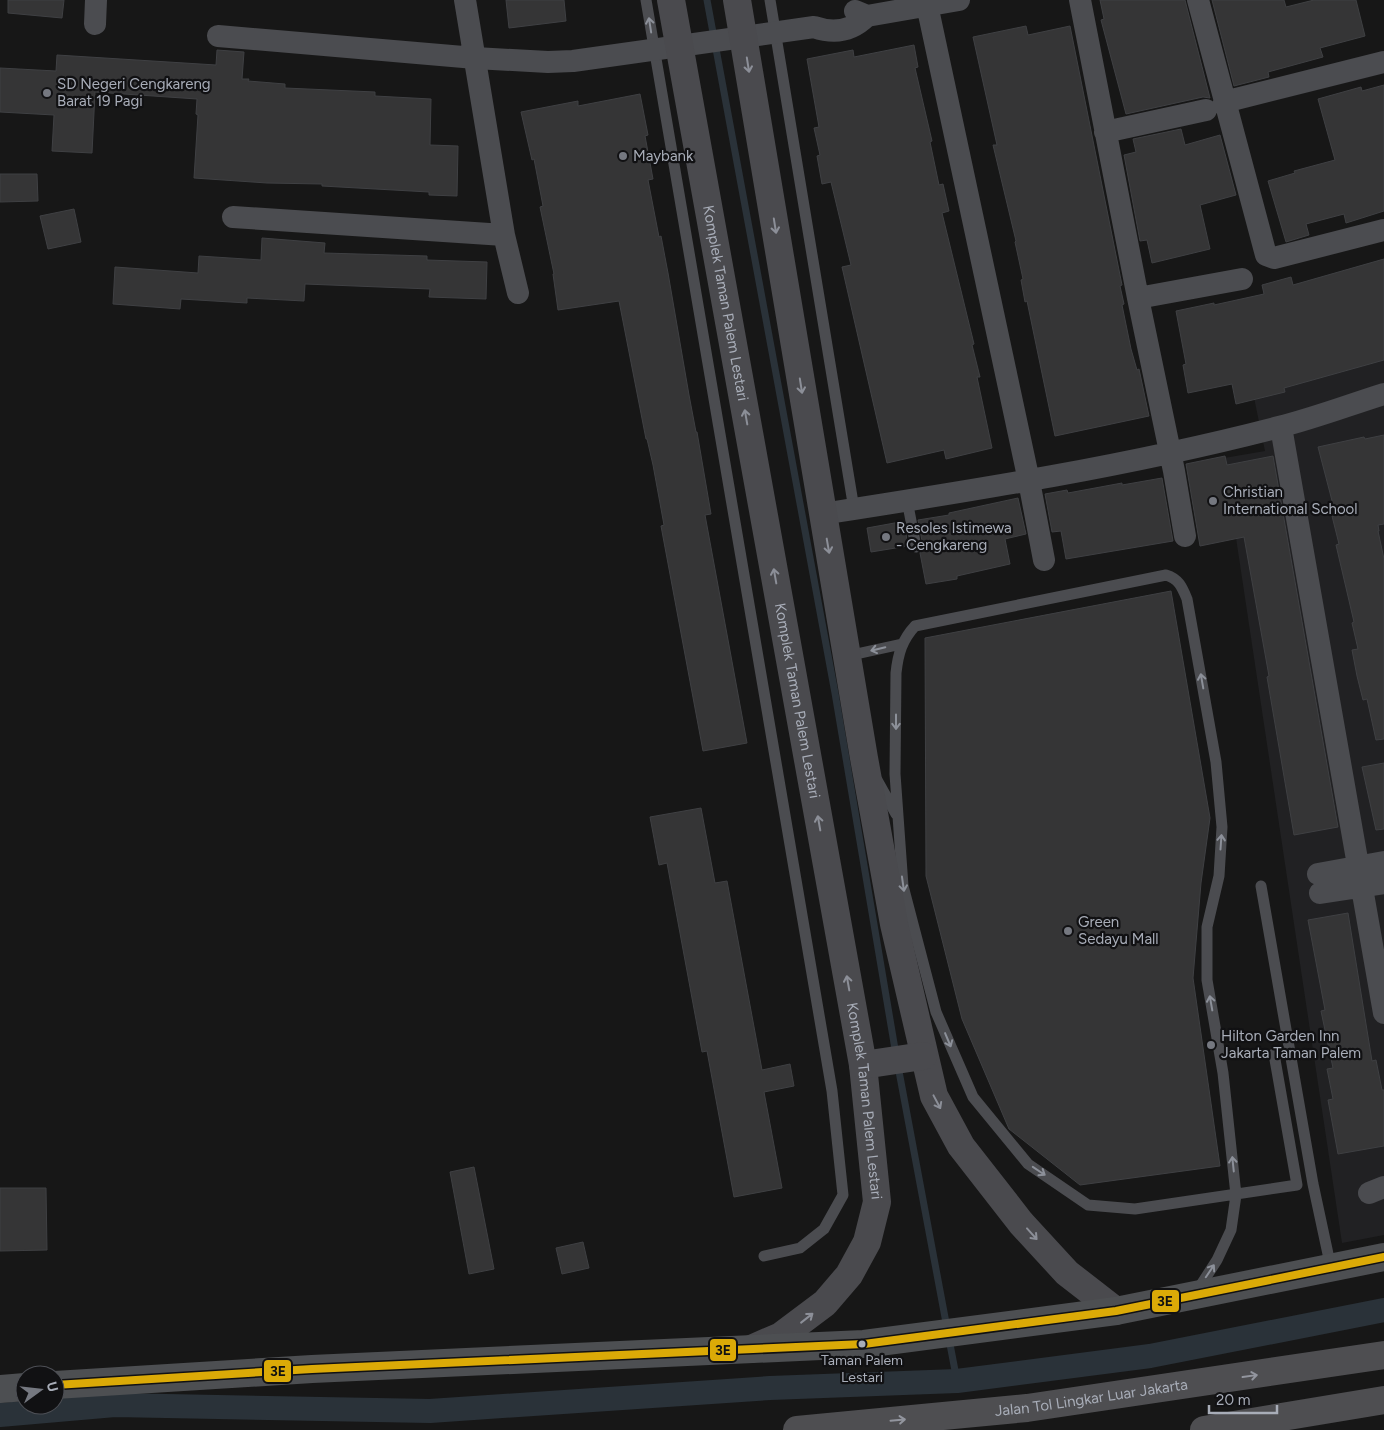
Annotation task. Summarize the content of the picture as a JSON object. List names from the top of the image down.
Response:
{
  "streets": {
    "highway": ["Jalan Tol Lingkar Luar Jakarta"],
    "street": ["Komplek Taman Palem Lestari"]
  },
  "places": [
    "SD Negeri Cengkareng Barat 19 Pagi",
    "Maybank",
    "Christian International School",
    "Resoles Istimewa - Cengkareng",
    "Green Sedayu Mall",
    "Hilton Garden Inn Jakarta Taman Palem",
    "Taman Palem Lestari"
  ],
  "lines": ["transit line 3E"],
  "scale_bar": "20 m",
  "north": "right"
}
